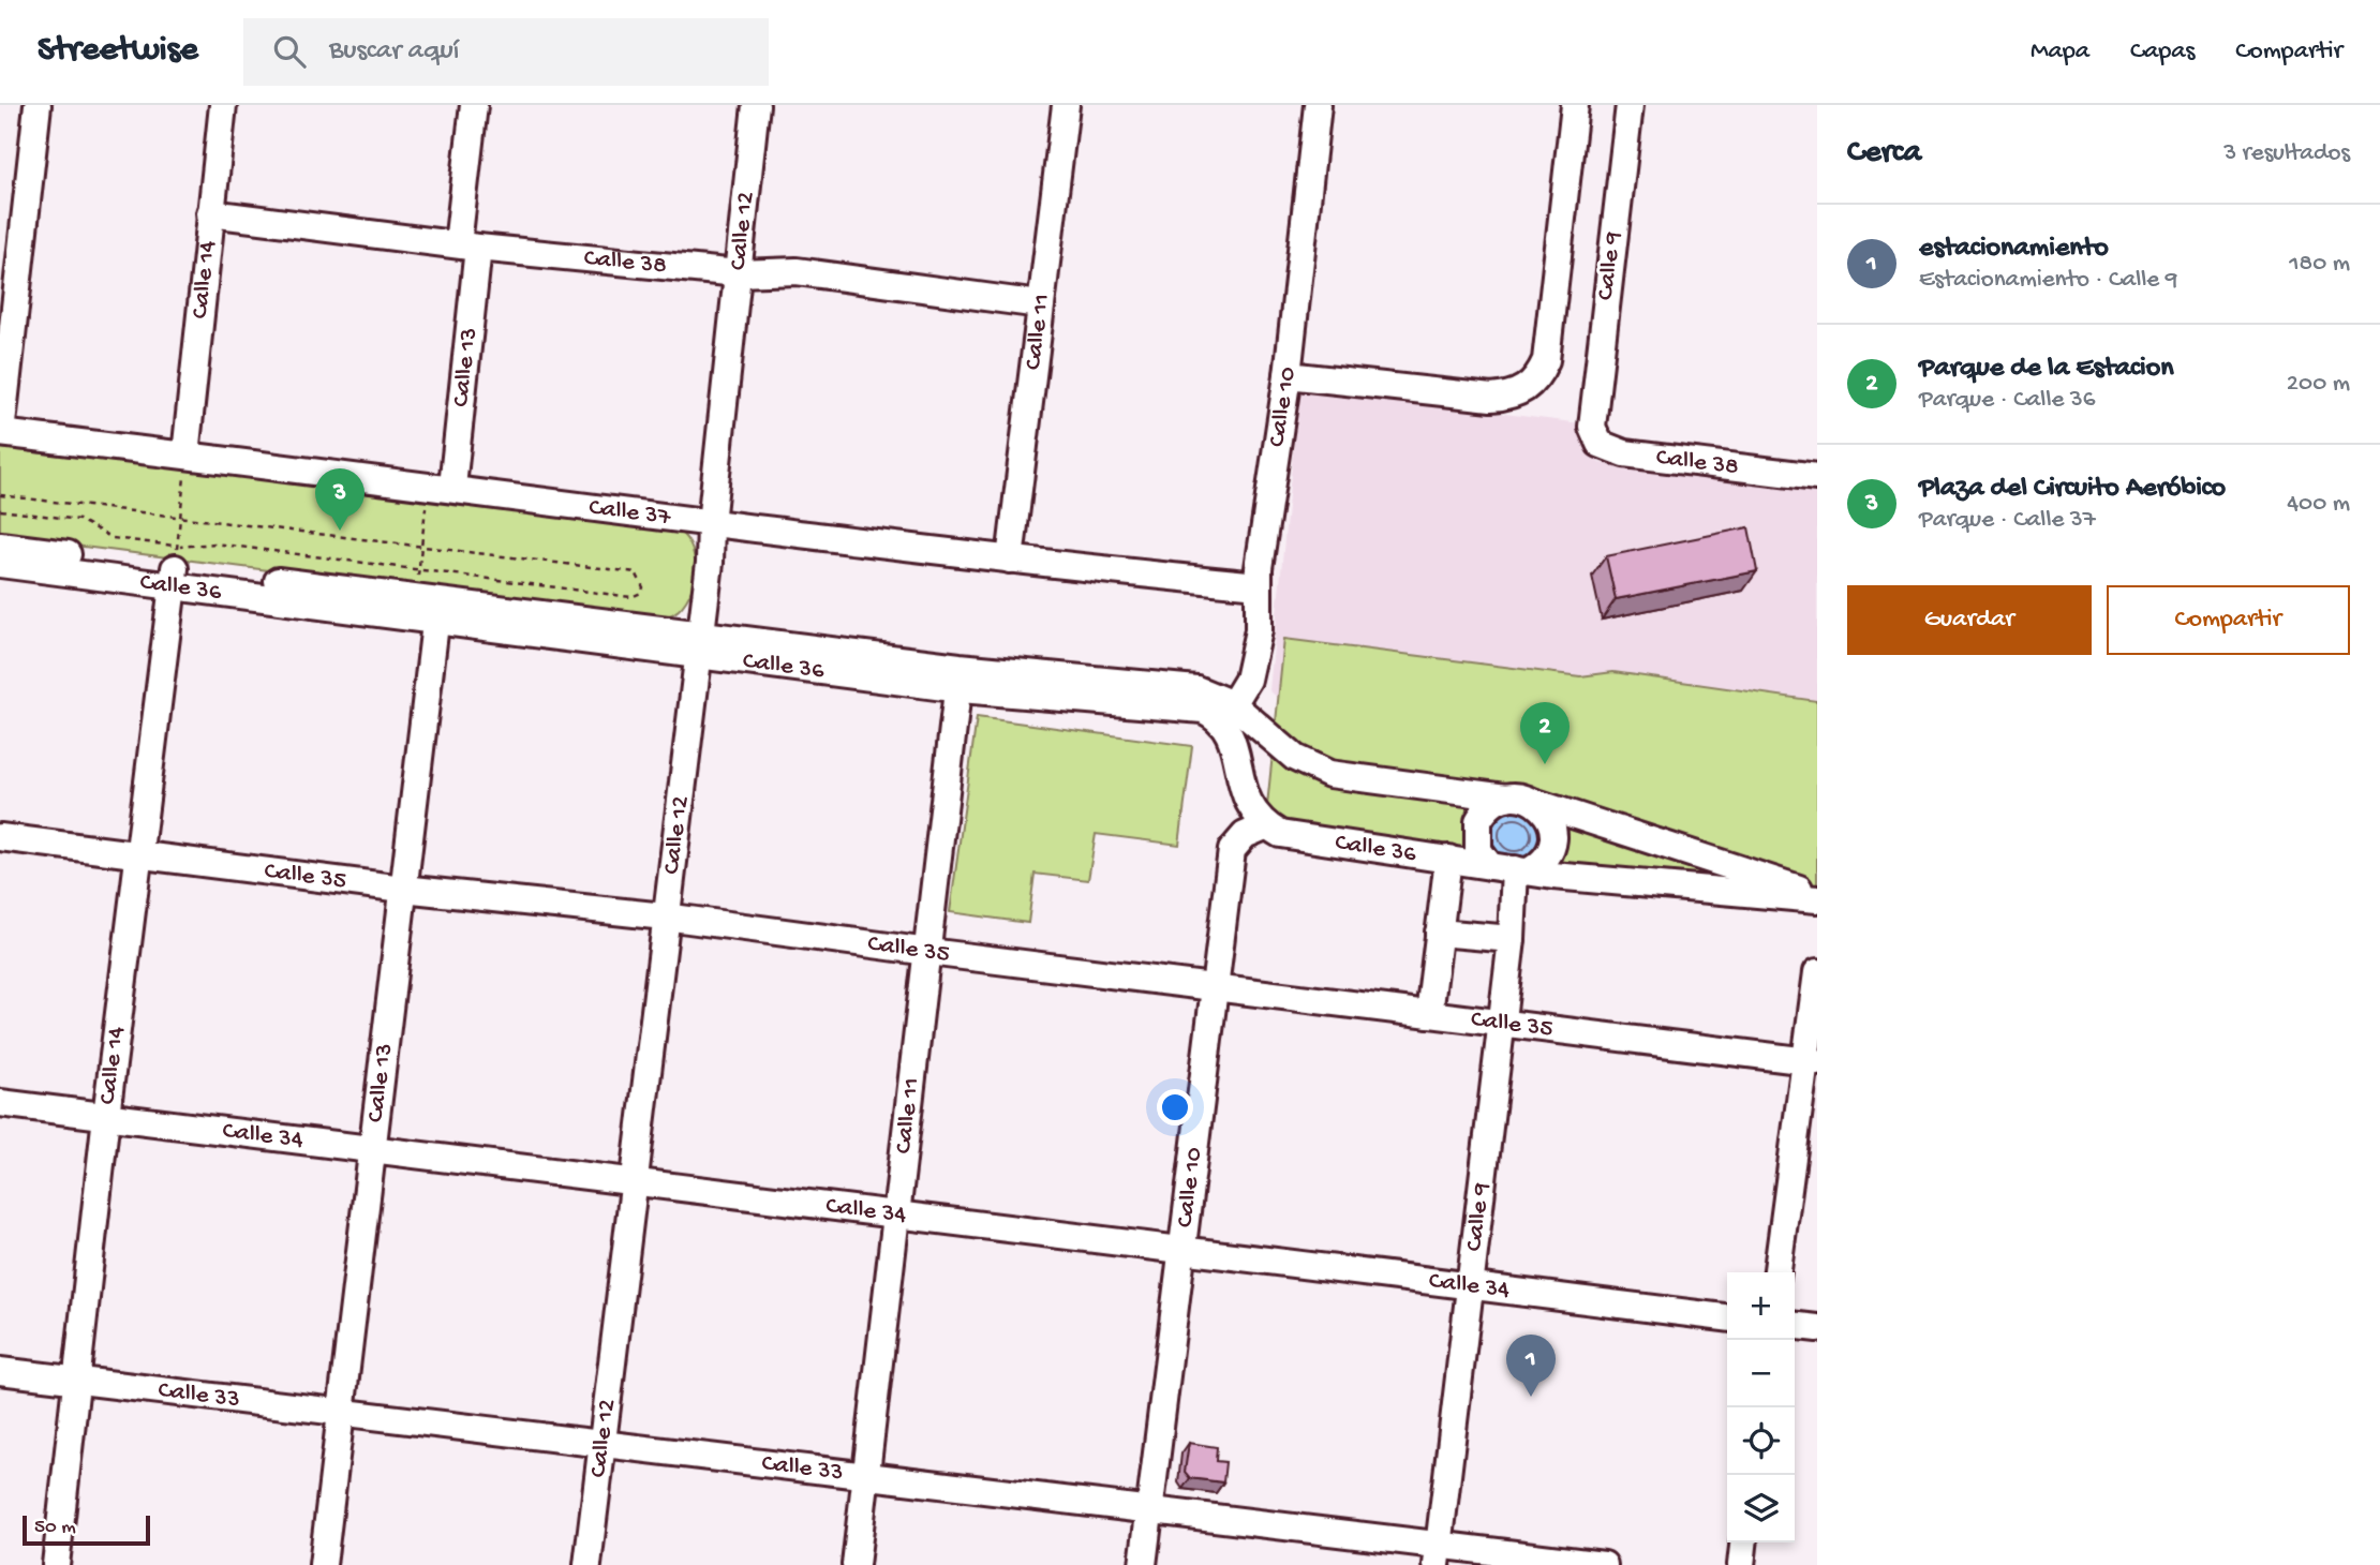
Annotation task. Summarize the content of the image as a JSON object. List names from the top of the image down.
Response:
{
  "streets": {
    "street": [
      "Calle 12",
      "Calle 38",
      "Calle 9",
      "Calle 14",
      "Calle 11",
      "Calle 13",
      "Calle 10",
      "Calle 37",
      "Calle 36",
      "Calle 35",
      "Calle 34",
      "Calle 33"
    ]
  },
  "crossings": [
    ["Calle 12", "Calle 38"],
    ["Calle 12", "Calle 37"],
    ["Calle 12", "Calle 36"],
    ["Calle 12", "Calle 35"],
    ["Calle 12", "Calle 34"],
    ["Calle 12", "Calle 33"],
    ["Calle 38", "Calle 9"],
    ["Calle 38", "Calle 14"],
    ["Calle 38", "Calle 11"],
    ["Calle 38", "Calle 13"],
    ["Calle 9", "Calle 36"],
    ["Calle 9", "Calle 35"],
    ["Calle 9", "Calle 34"],
    ["Calle 9", "Calle 33"],
    ["Calle 14", "Calle 37"],
    ["Calle 14", "Calle 36"],
    ["Calle 14", "Calle 35"],
    ["Calle 14", "Calle 34"],
    ["Calle 14", "Calle 33"],
    ["Calle 11", "Calle 37"],
    ["Calle 11", "Calle 36"],
    ["Calle 11", "Calle 35"],
    ["Calle 11", "Calle 34"],
    ["Calle 11", "Calle 33"],
    ["Calle 13", "Calle 37"],
    ["Calle 13", "Calle 36"],
    ["Calle 13", "Calle 35"],
    ["Calle 13", "Calle 34"],
    ["Calle 13", "Calle 33"],
    ["Calle 10", "Calle 37"],
    ["Calle 10", "Calle 36"],
    ["Calle 10", "Calle 35"],
    ["Calle 10", "Calle 34"],
    ["Calle 10", "Calle 33"]
  ],
  "scale_bar": "50 m",
  "page": {
    "header": "Streetwise",
    "search": "Buscar aquí",
    "nav": ["Mapa", "Capas", "Compartir"],
    "heading": ["Cerca", "3 resultados"],
    "list": [
      {
        "mark": "1",
        "name": "estacionamiento",
        "note": "Estacionamiento · Calle 9",
        "value": "180 m"
      },
      {
        "mark": "2",
        "name": "Parque de la Estacion",
        "note": "Parque · Calle 36",
        "value": "200 m"
      },
      {
        "mark": "3",
        "name": "Plaza del Circuito Aeróbico",
        "note": "Parque · Calle 37",
        "value": "400 m"
      }
    ],
    "pins": ["3", "2", "1"],
    "buttons": ["Guardar", "Compartir"],
    "map_buttons": ["+", "−"],
    "scale": "50 m"
  }
}
